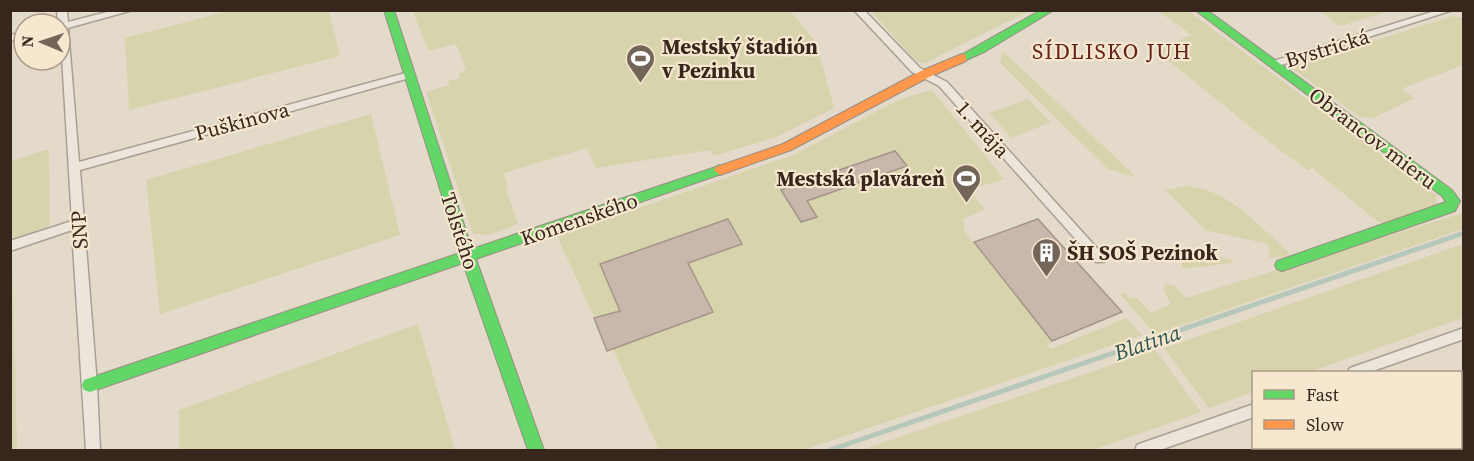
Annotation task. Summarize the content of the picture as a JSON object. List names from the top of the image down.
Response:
{
  "streets": {
    "street": [
      "Bystrická",
      "Puškinova",
      "1. mája",
      "Obrancov mieru",
      "Komenského",
      "SNP",
      "Tolstého"
    ]
  },
  "crossings": [
    ["Bystrická", "Obrancov mieru"],
    ["Puškinova", "SNP"],
    ["Puškinova", "Tolstého"],
    ["1. mája", "Komenského"],
    ["Komenského", "SNP"],
    ["Komenského", "Tolstého"]
  ],
  "districts": ["SÍDLISKO JUH"],
  "water": ["Blatina"],
  "places": {
    "sports": ["Mestský štadión v Pezinku", "Mestská plaváreň"],
    "building": ["ŠH SOŠ Pezinok"]
  },
  "legend": ["Fast", "Slow"],
  "north": "left"
}
